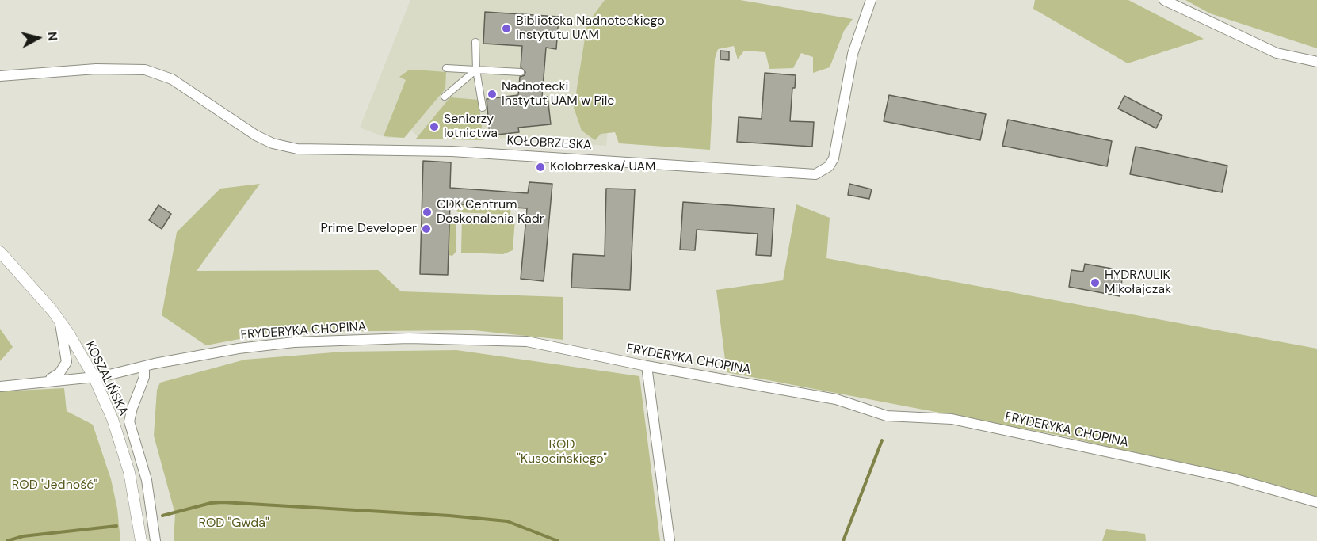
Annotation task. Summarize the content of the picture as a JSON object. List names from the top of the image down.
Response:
{
  "streets": {
    "street": ["KOŁOBRZESKA", "FRYDERYKA CHOPINA", "KOSZALIŃSKA"]
  },
  "crossings": [
    ["FRYDERYKA CHOPINA", "KOSZALIŃSKA"]
  ],
  "parks": ["ROD \"Kusocińskiego\"", "ROD \"Jedność\"", "ROD \"Gwda\""],
  "places": [
    "Biblioteka Nadnoteckiego Instytutu UAM",
    "Nadnotecki Instytut UAM w Pile",
    "Seniorzy lotnictwa",
    "Kołobrzeska/ UAM",
    "CDK Centrum Doskonalenia Kadr",
    "Prime Developer",
    "HYDRAULIK Mikołajczak"
  ],
  "north": "right"
}
